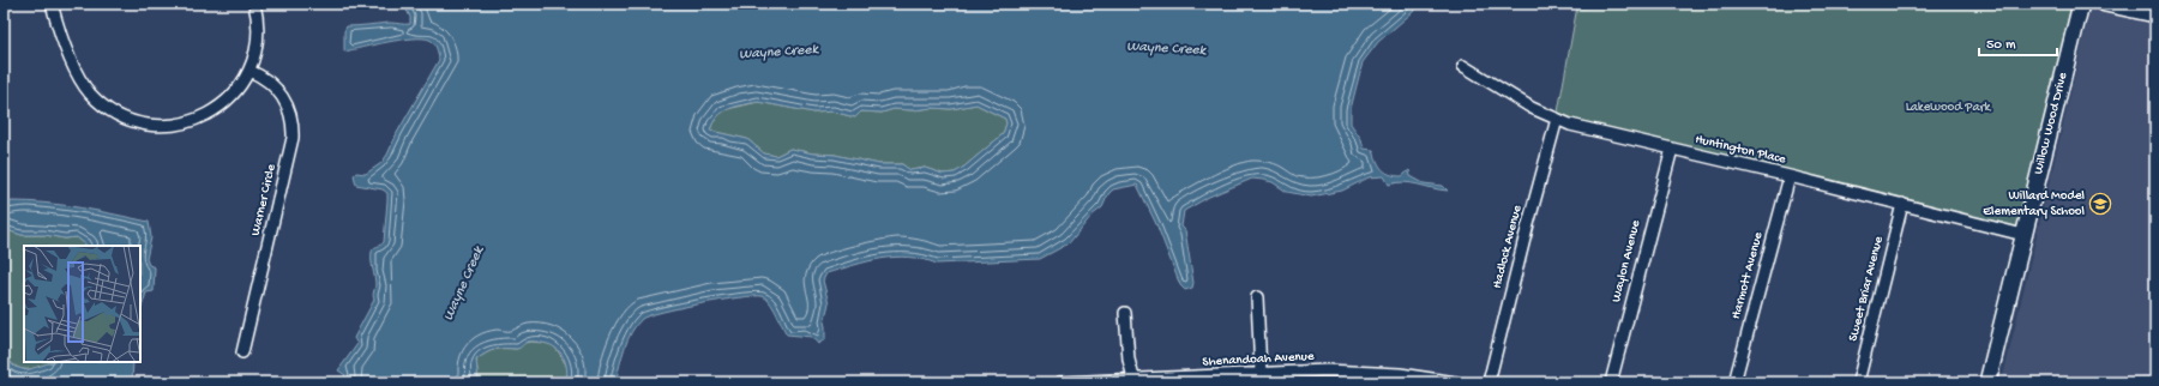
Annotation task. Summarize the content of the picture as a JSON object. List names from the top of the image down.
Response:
{
  "streets": {
    "street": [
      "Willow Wood Drive",
      "Huntington Place",
      "Warner Circle",
      "Hadlock Avenue",
      "Waylon Avenue",
      "Harmott Avenue",
      "Sweet Briar Avenue",
      "Shenandoah Avenue"
    ]
  },
  "crossings": [
    ["Willow Wood Drive", "Huntington Place"],
    ["Huntington Place", "Hadlock Avenue"],
    ["Huntington Place", "Waylon Avenue"],
    ["Huntington Place", "Harmott Avenue"],
    ["Huntington Place", "Sweet Briar Avenue"]
  ],
  "water": ["Wayne Creek"],
  "parks": ["Lakewood Park"],
  "places": {
    "school or university": ["Willard Model Elementary School"]
  },
  "scale_bar": "50 m"
}
